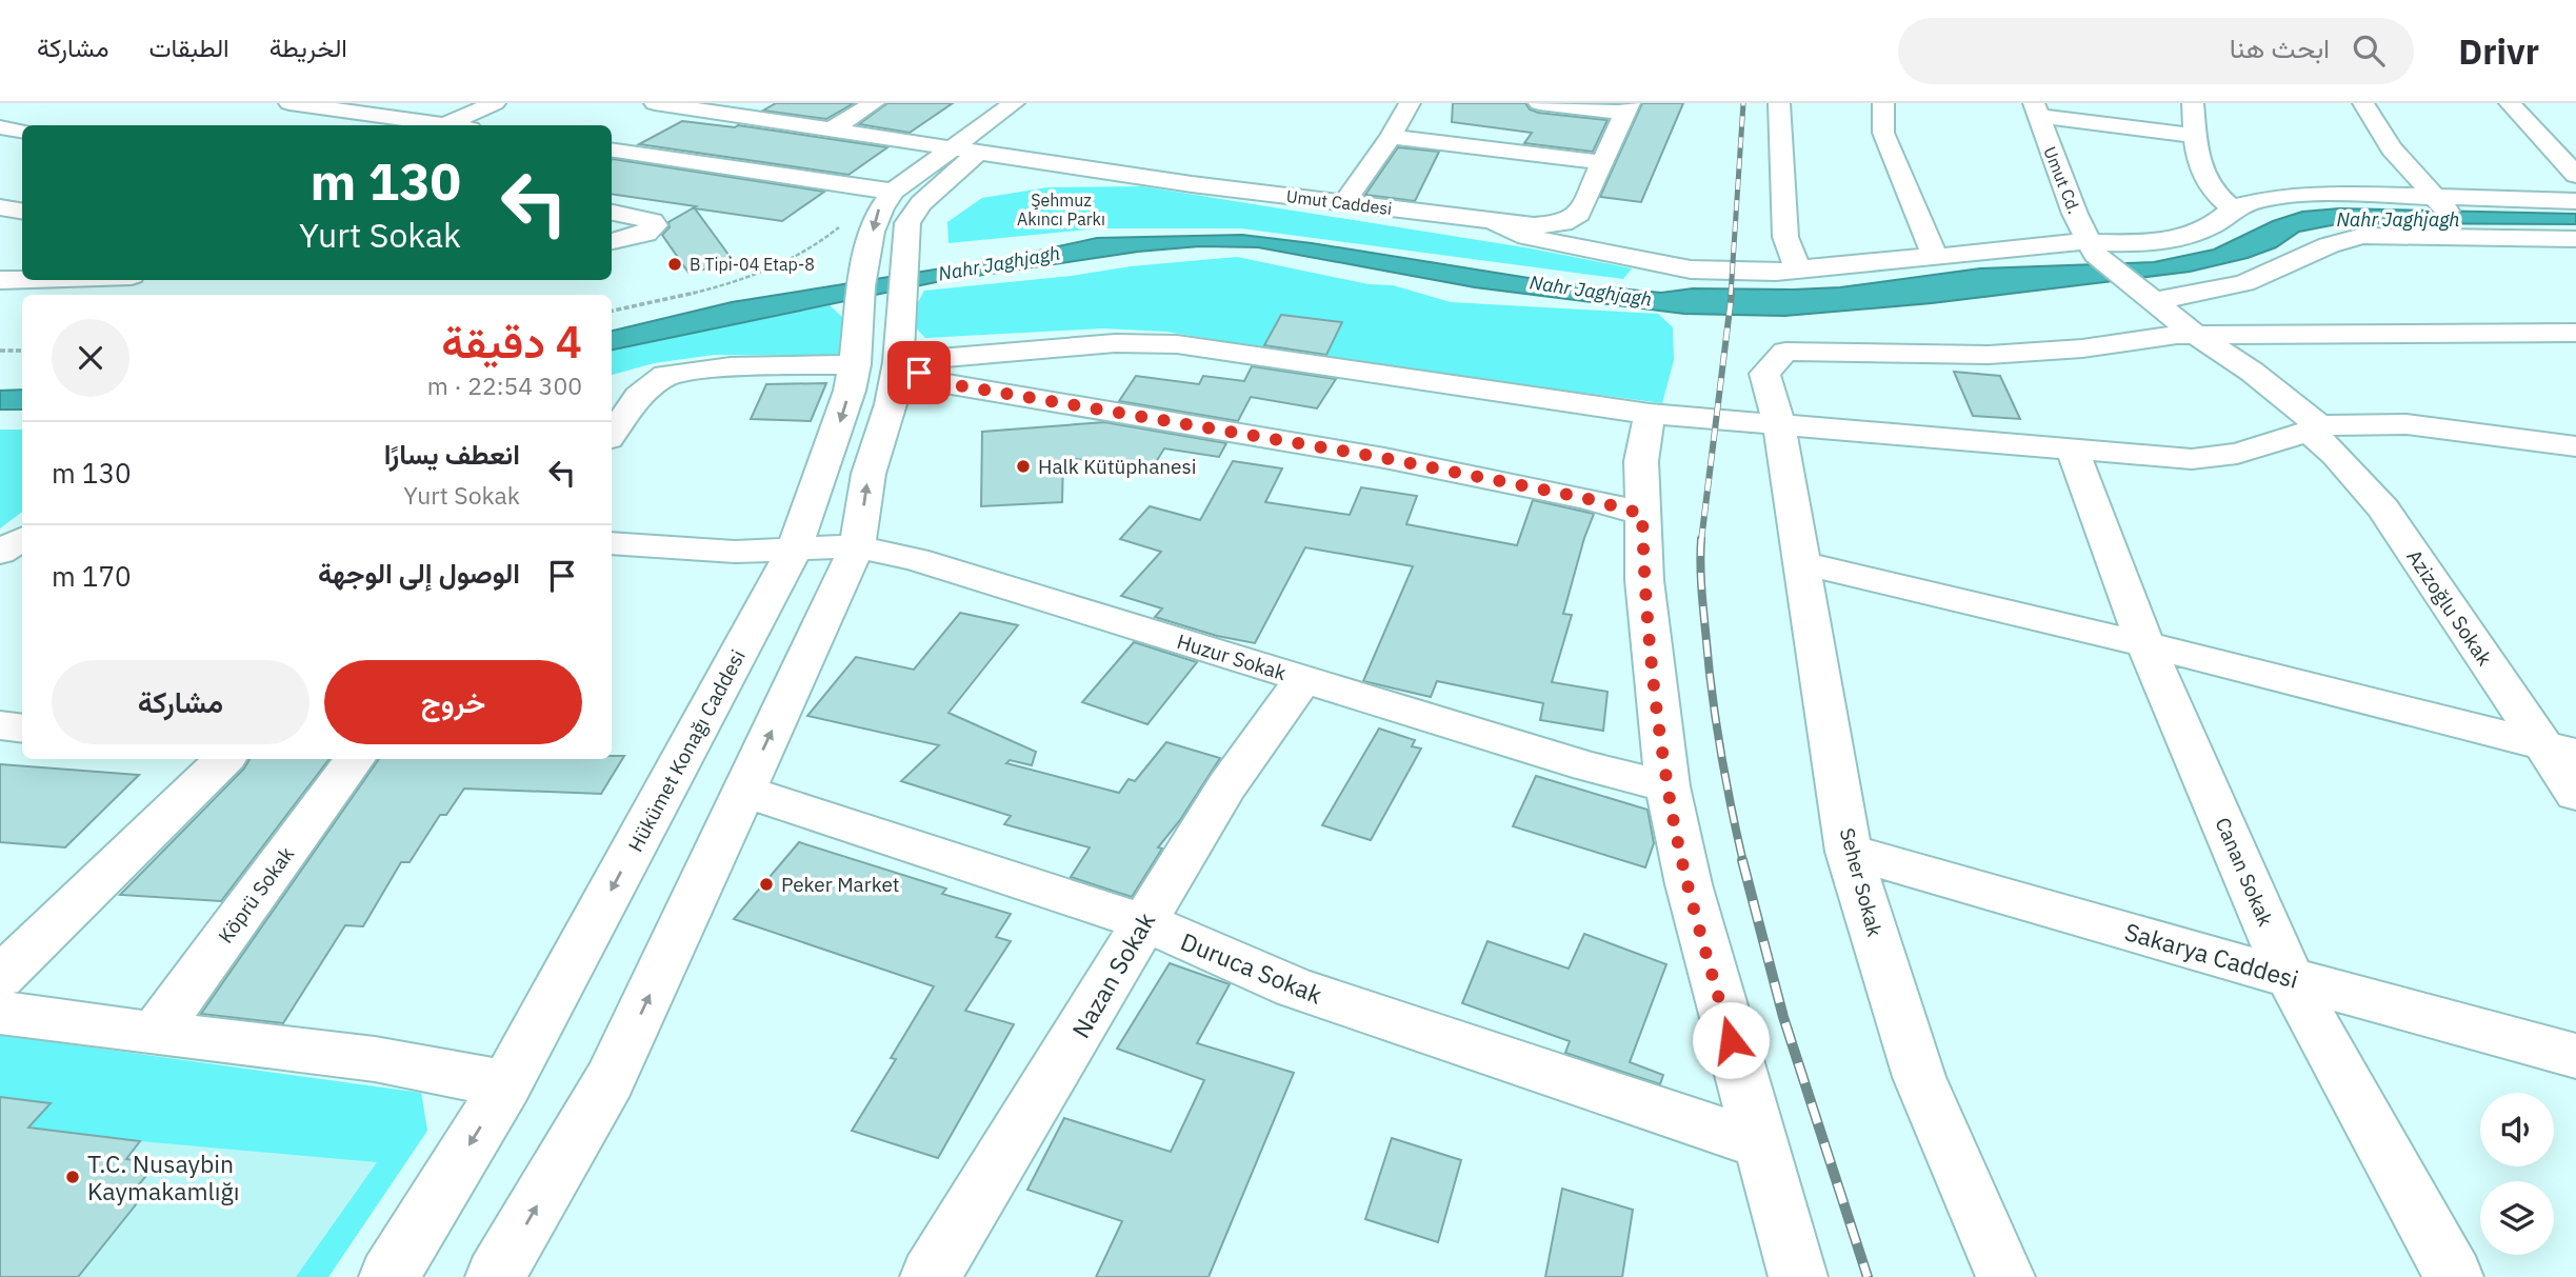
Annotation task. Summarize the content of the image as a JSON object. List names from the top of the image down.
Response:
{
  "streets": {
    "street": [
      "Umut Cd.",
      "Umut Caddesi",
      "Azizoğlu Sokak",
      "Huzur Sokak",
      "Hükümet Konağı Caddesi",
      "Canan Sokak",
      "Seher Sokak",
      "Köprü Sokak",
      "Sakarya Caddesi",
      "Duruca Sokak",
      "Nazan Sokak"
    ]
  },
  "crossings": [
    ["Umut Cd.", "Azizoğlu Sokak"],
    ["Umut Caddesi", "Hükümet Konağı Caddesi"],
    ["Azizoğlu Sokak", "Seher Sokak"],
    ["Huzur Sokak", "Hükümet Konağı Caddesi"],
    ["Huzur Sokak", "Nazan Sokak"],
    ["Hükümet Konağı Caddesi", "Duruca Sokak"],
    ["Canan Sokak", "Sakarya Caddesi"],
    ["Seher Sokak", "Sakarya Caddesi"],
    ["Duruca Sokak", "Nazan Sokak"]
  ],
  "water": ["Nahr Jaghjagh"],
  "parks": ["Şehmuz Akıncı Parkı"],
  "places": [
    "B Tipi-04 Etap-8",
    "Halk Kütüphanesi",
    "Peker Market",
    "T.C. Nusaybin Kaymakamlığı"
  ],
  "page": {
    "header": "Drivr",
    "search": "ابحث هنا",
    "nav": ["الخريطة", "الطبقات", "مشاركة"],
    "turn": ["130 m", "Yurt Sokak"],
    "heading": ["4 دقيقة", "300 m · 22:54"],
    "list": [
      {
        "name": "انعطف يسارًا",
        "note": "Yurt Sokak",
        "value": "130 m"
      },
      {
        "name": "الوصول إلى الوجهة",
        "value": "170 m"
      }
    ],
    "buttons": ["خروج", "مشاركة"]
  }
}
